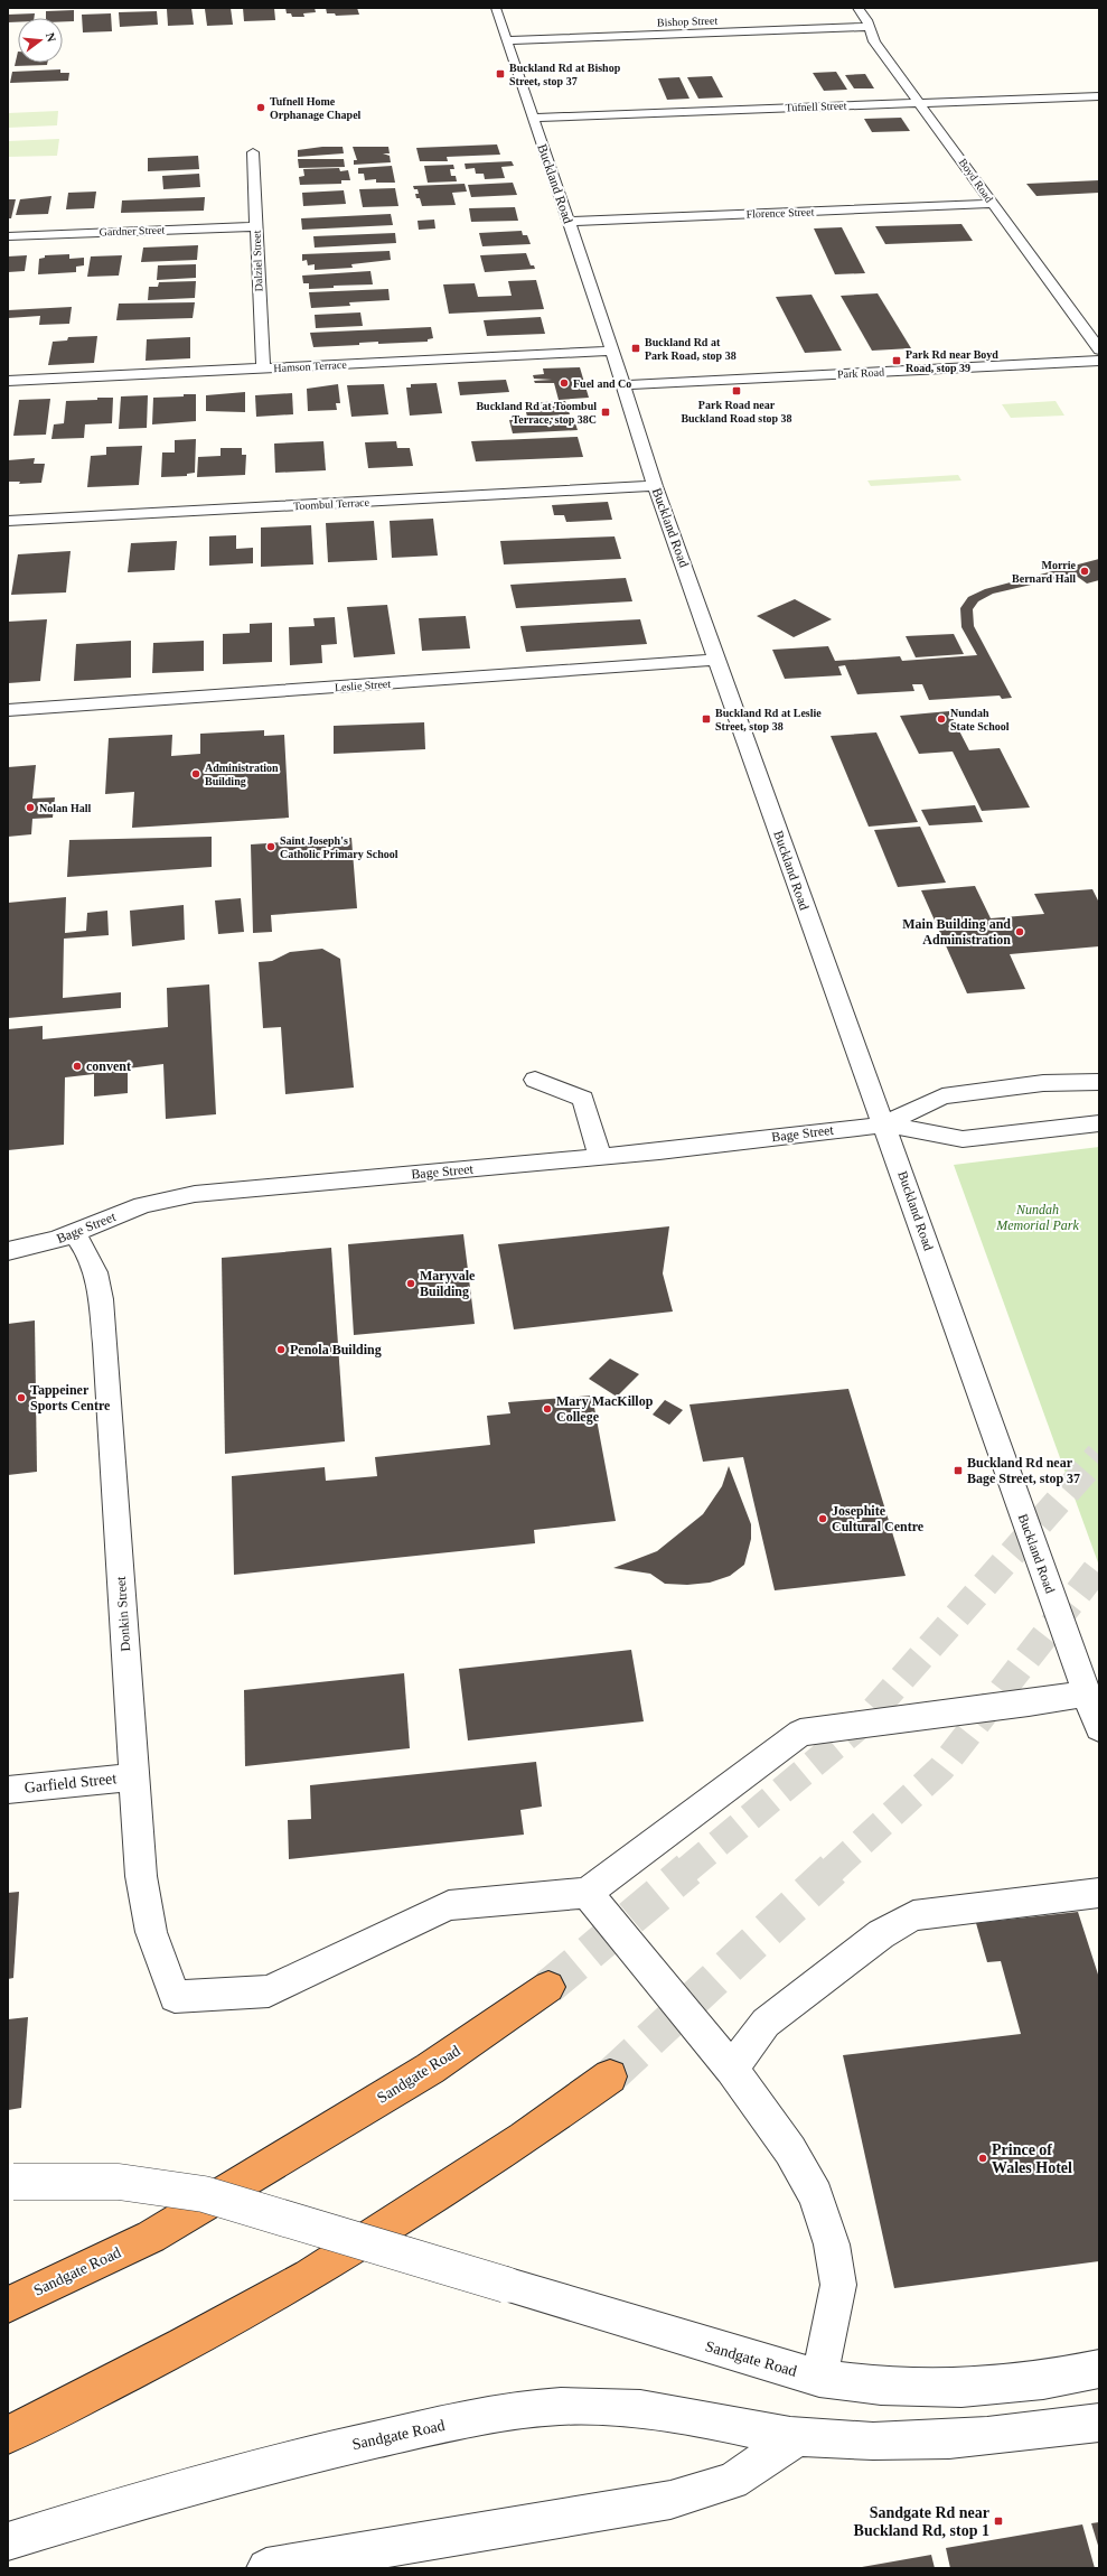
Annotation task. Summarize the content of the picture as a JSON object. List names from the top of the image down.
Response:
{
  "streets": {
    "highway": ["Sandgate Road"],
    "street": [
      "Bishop Street",
      "Tufnell Street",
      "Boyd Road",
      "Buckland Road",
      "Florence Street",
      "Gardner Street",
      "Dalziel Street",
      "Hamson Terrace",
      "Park Road",
      "Toombul Terrace",
      "Leslie Street",
      "Bage Street",
      "Donkin Street",
      "Garfield Street"
    ]
  },
  "crossings": [
    ["Bishop Street", "Boyd Road"],
    ["Bishop Street", "Buckland Road"],
    ["Tufnell Street", "Boyd Road"],
    ["Tufnell Street", "Buckland Road"],
    ["Boyd Road", "Florence Street"],
    ["Buckland Road", "Florence Street"],
    ["Buckland Road", "Hamson Terrace"],
    ["Buckland Road", "Park Road"],
    ["Buckland Road", "Toombul Terrace"],
    ["Buckland Road", "Leslie Street"],
    ["Buckland Road", "Bage Street"],
    ["Gardner Street", "Dalziel Street"],
    ["Dalziel Street", "Hamson Terrace"],
    ["Bage Street", "Donkin Street"],
    ["Donkin Street", "Garfield Street"]
  ],
  "parks": ["Nundah Memorial Park"],
  "places": {
    "transit": [
      "Buckland Rd at Bishop Street, stop 37",
      "Buckland Rd at Park Road, stop 38",
      "Park Rd near Boyd Road, stop 39",
      "Park Road near Buckland Road stop 38",
      "Buckland Rd at Toombul Terrace, stop 38C",
      "Buckland Rd at Leslie Street, stop 38",
      "Buckland Rd near Bage Street, stop 37",
      "Sandgate Rd near Buckland Rd, stop 1"
    ],
    "other": [
      "Tufnell Home Orphanage Chapel",
      "Fuel and Co",
      "Morrie Bernard Hall",
      "Nundah State School",
      "Administration Building",
      "Nolan Hall",
      "Saint Joseph's Catholic Primary School",
      "Main Building and Administration",
      "convent",
      "Maryvale Building",
      "Penola Building",
      "Tappeiner Sports Centre",
      "Mary MacKillop College",
      "Josephite Cultural Centre",
      "Prince of Wales Hotel"
    ]
  },
  "north": "right"
}
